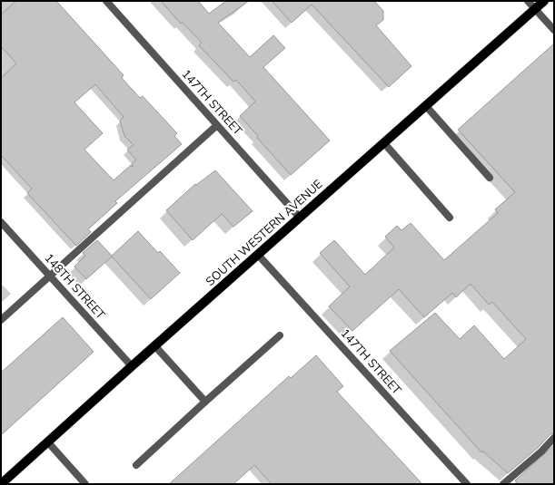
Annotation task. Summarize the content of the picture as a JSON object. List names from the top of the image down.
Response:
{
  "streets": {
    "main road": ["SOUTH WESTERN AVENUE"],
    "street": ["147TH STREET", "148TH STREET"]
  },
  "crossings": [
    ["147TH STREET", "SOUTH WESTERN AVENUE"],
    ["SOUTH WESTERN AVENUE", "148TH STREET"]
  ]
}
